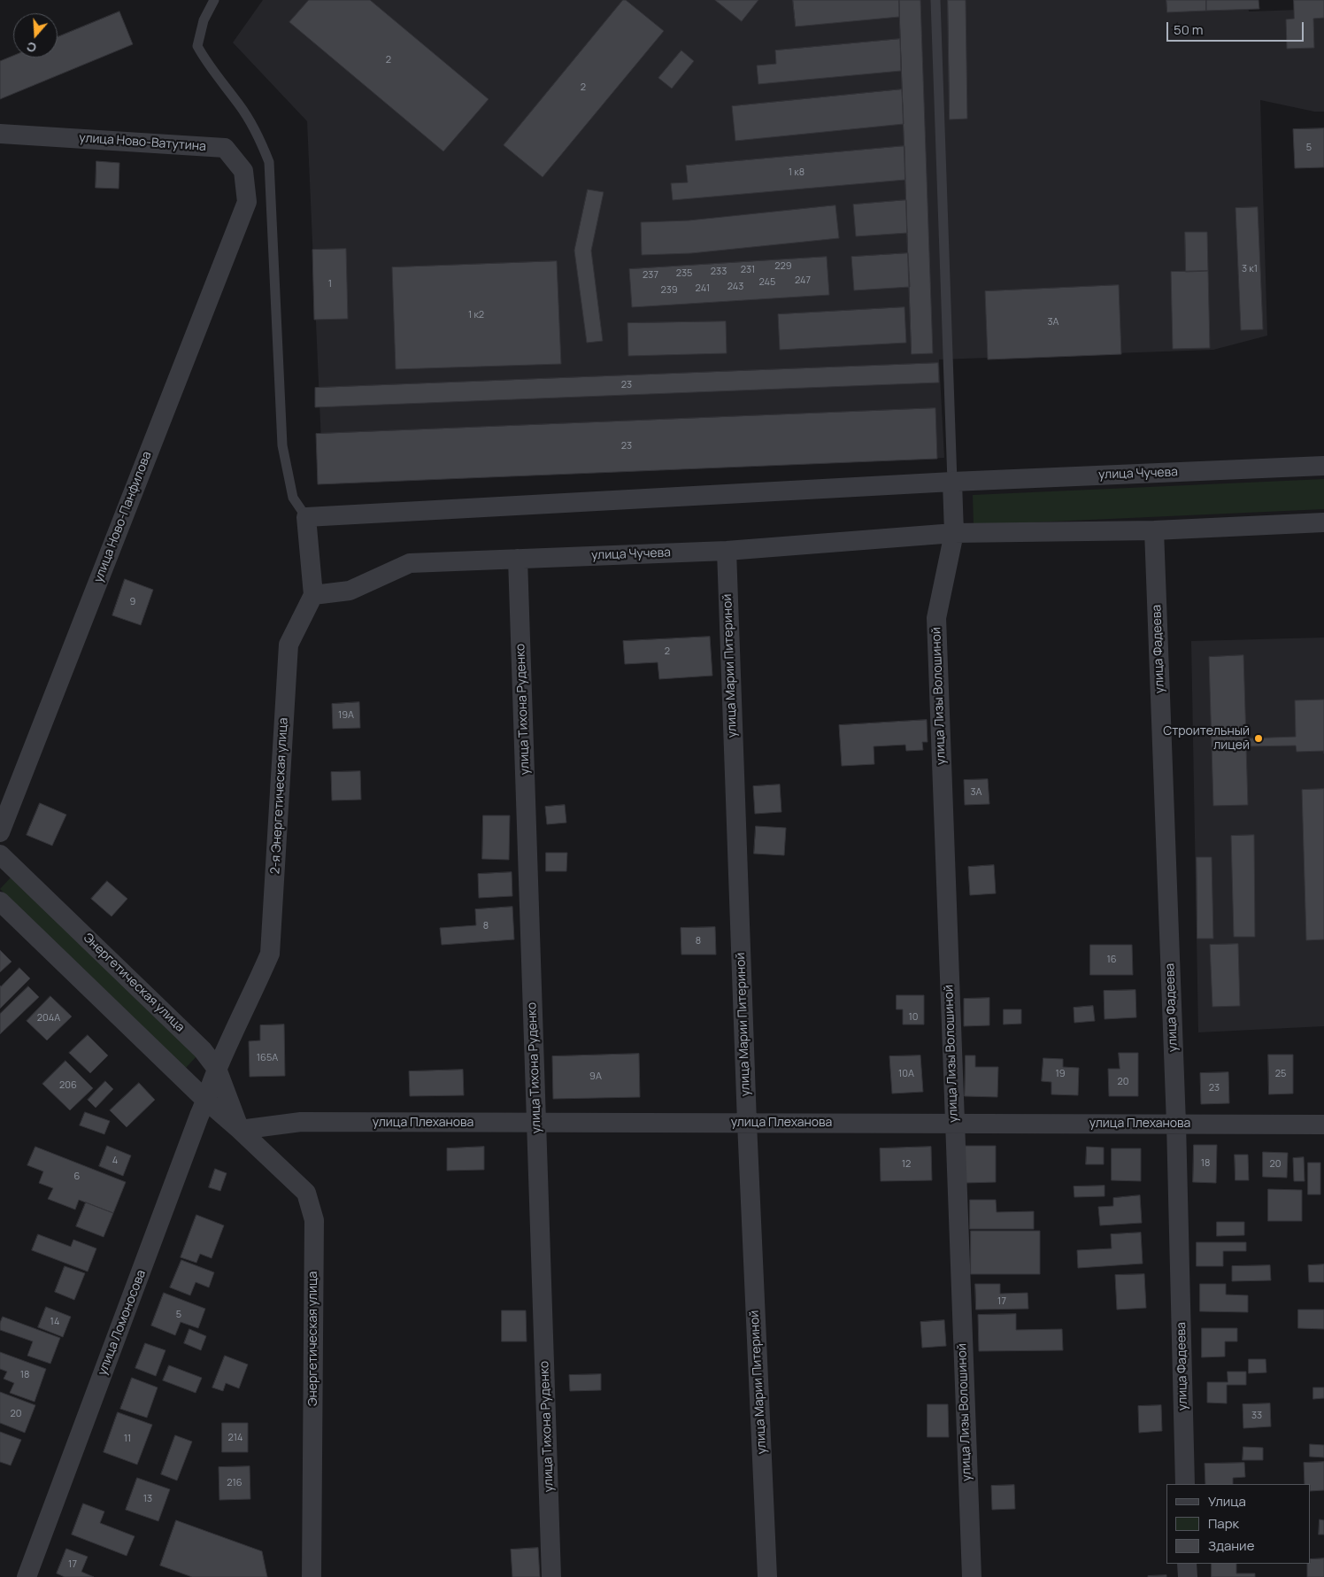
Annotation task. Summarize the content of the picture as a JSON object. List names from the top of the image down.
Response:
{
  "streets": {
    "street": [
      "улица Ново-Ватутина",
      "улица Чучева",
      "улица Ново-Панфилова",
      "улица Фадеева",
      "улица Марии Питериной",
      "улица Лизы Волошиной",
      "улица Тихона Руденко",
      "2-я Энергетическая улица",
      "Энергетическая улица",
      "улица Плеханова",
      "улица Ломоносова"
    ]
  },
  "crossings": [
    ["улица Ново-Ватутина", "улица Ново-Панфилова"],
    ["улица Чучева", "улица Фадеева"],
    ["улица Чучева", "улица Марии Питериной"],
    ["улица Чучева", "улица Лизы Волошиной"],
    ["улица Чучева", "улица Тихона Руденко"],
    ["улица Чучева", "2-я Энергетическая улица"],
    ["улица Фадеева", "улица Плеханова"],
    ["улица Марии Питериной", "улица Плеханова"],
    ["улица Лизы Волошиной", "улица Плеханова"],
    ["улица Тихона Руденко", "улица Плеханова"],
    ["2-я Энергетическая улица", "Энергетическая улица"],
    ["2-я Энергетическая улица", "улица Ломоносова"],
    ["Энергетическая улица", "улица Плеханова"],
    ["Энергетическая улица", "улица Ломоносова"]
  ],
  "places": ["Строительный лицей"],
  "house_numbers": [
    "2",
    "2",
    "5",
    "1 к8",
    "229",
    "3 к1",
    "231",
    "233",
    "235",
    "237",
    "247",
    "245",
    "1",
    "243",
    "241",
    "239",
    "1 к2",
    "3А",
    "23",
    "23",
    "9",
    "2",
    "19А",
    "3А",
    "8",
    "8",
    "16",
    "10",
    "204А",
    "165А",
    "10А",
    "19",
    "25",
    "9А",
    "20",
    "206",
    "23",
    "4",
    "18",
    "12",
    "20",
    "6",
    "17",
    "5",
    "14",
    "18",
    "20",
    "33",
    "214",
    "11",
    "216",
    "13",
    "17"
  ],
  "legend": ["Улица", "Парк", "Здание"],
  "scale_bar": "50 m",
  "north": "bottom"
}
